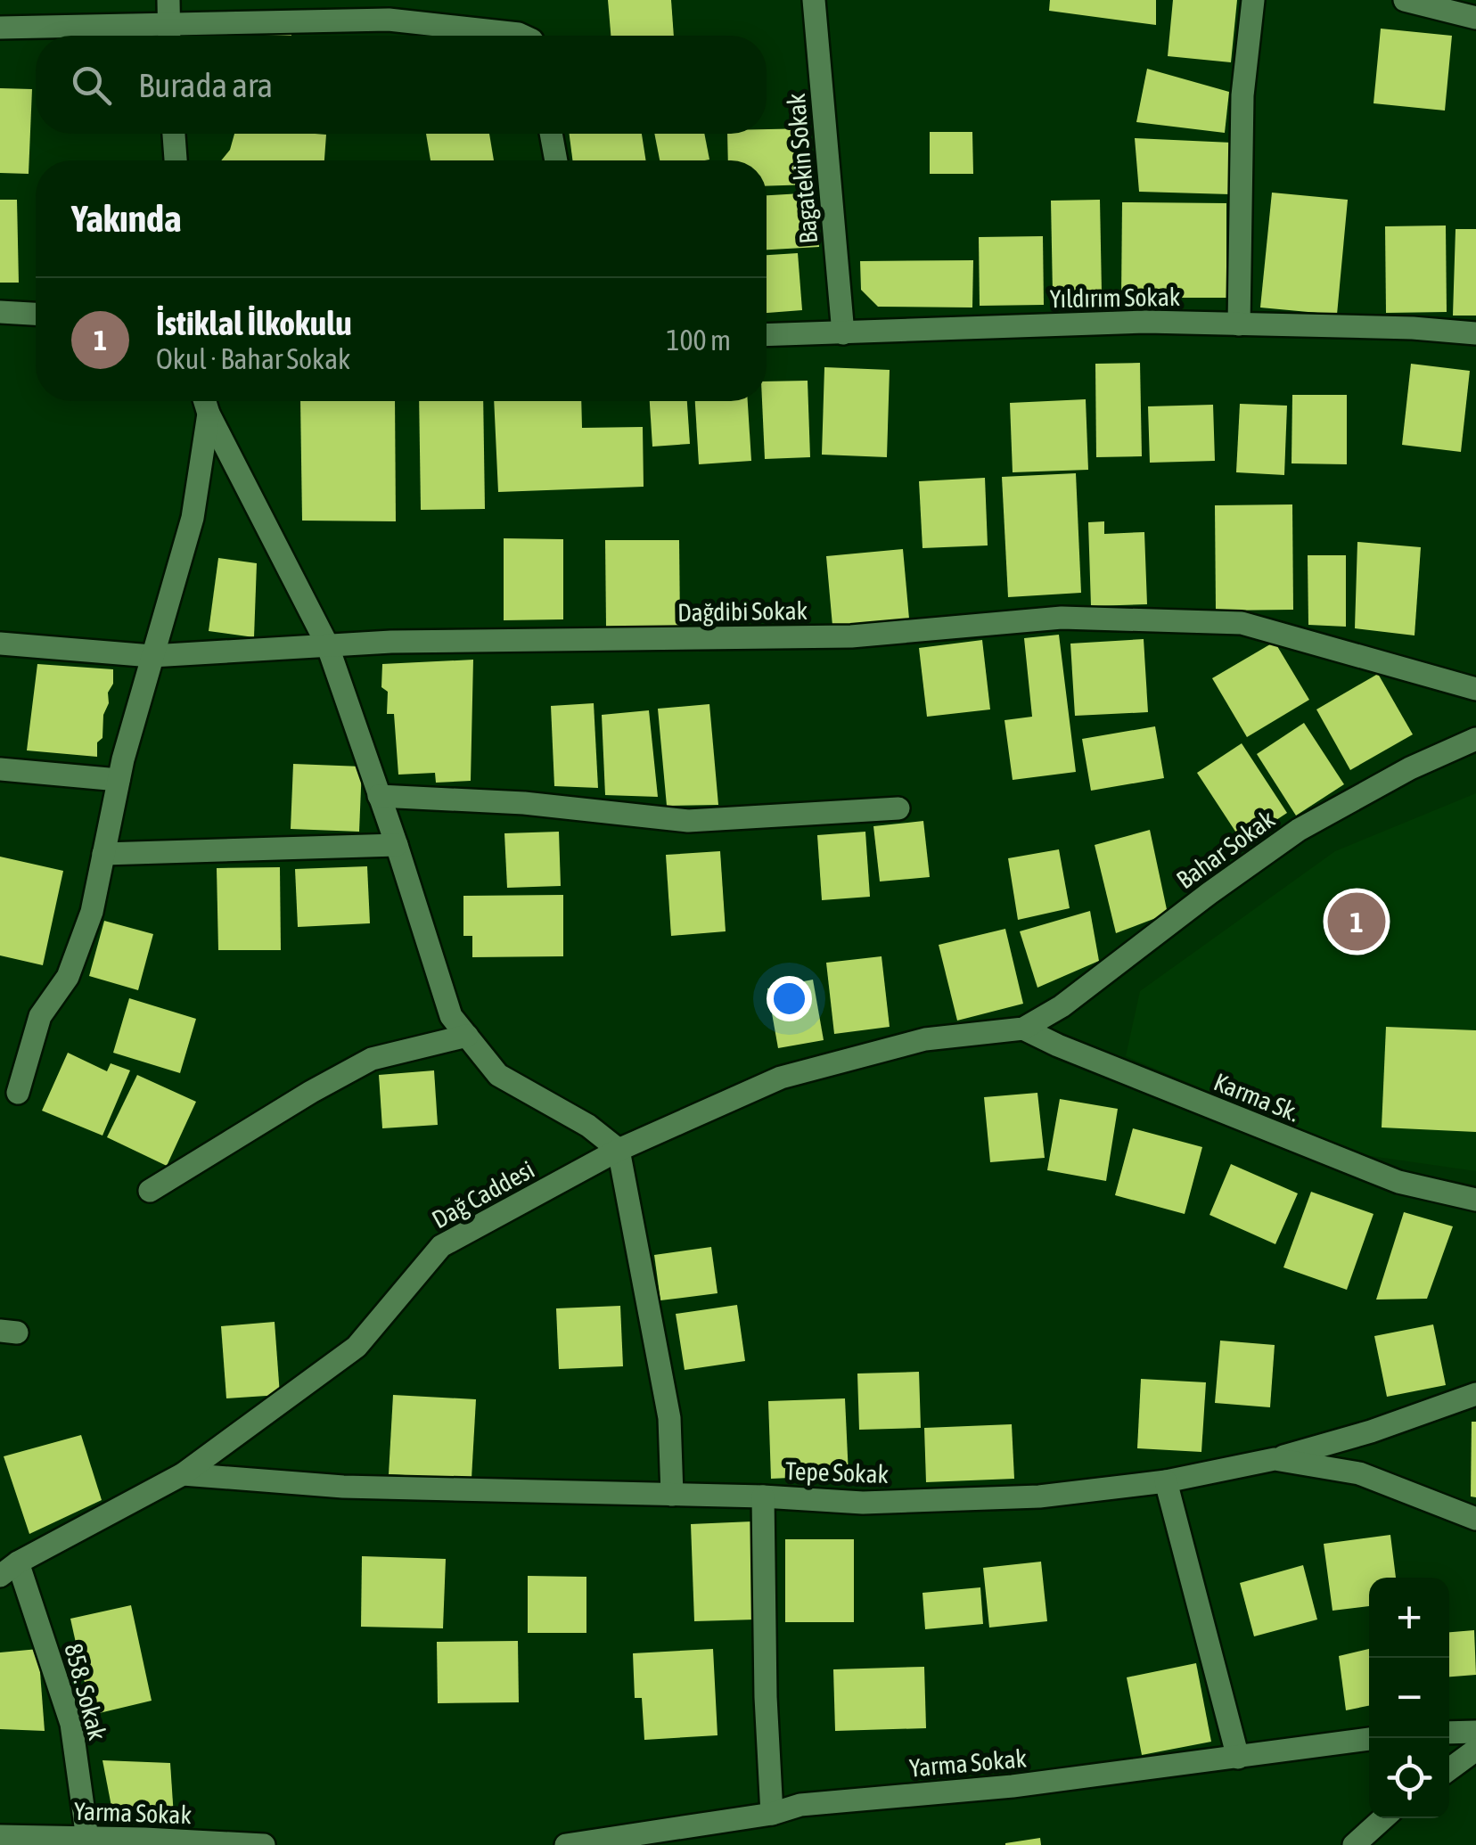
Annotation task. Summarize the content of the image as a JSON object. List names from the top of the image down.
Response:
{
  "streets": {
    "street": [
      "Bagatekin Sokak",
      "Yıldırım Sokak",
      "Dağdibi Sokak",
      "Bahar Sokak",
      "Karma Sk.",
      "Dağ Caddesi",
      "Tepe Sokak",
      "858. Sokak",
      "Yarma Sokak"
    ]
  },
  "crossings": [
    ["Bagatekin Sokak", "Yıldırım Sokak"],
    ["Bahar Sokak", "Karma Sk."],
    ["Bahar Sokak", "Dağ Caddesi"],
    ["Karma Sk.", "Dağ Caddesi"],
    ["Dağ Caddesi", "Tepe Sokak"],
    ["Dağ Caddesi", "858. Sokak"],
    ["858. Sokak", "Yarma Sokak"]
  ],
  "page": {
    "search": "Burada ara",
    "heading": "Yakında",
    "list": [
      {
        "mark": "1",
        "name": "İstiklal İlkokulu",
        "note": "Okul · Bahar Sokak",
        "value": "100 m"
      }
    ],
    "pins": "1",
    "map_buttons": ["+", "−"]
  }
}
